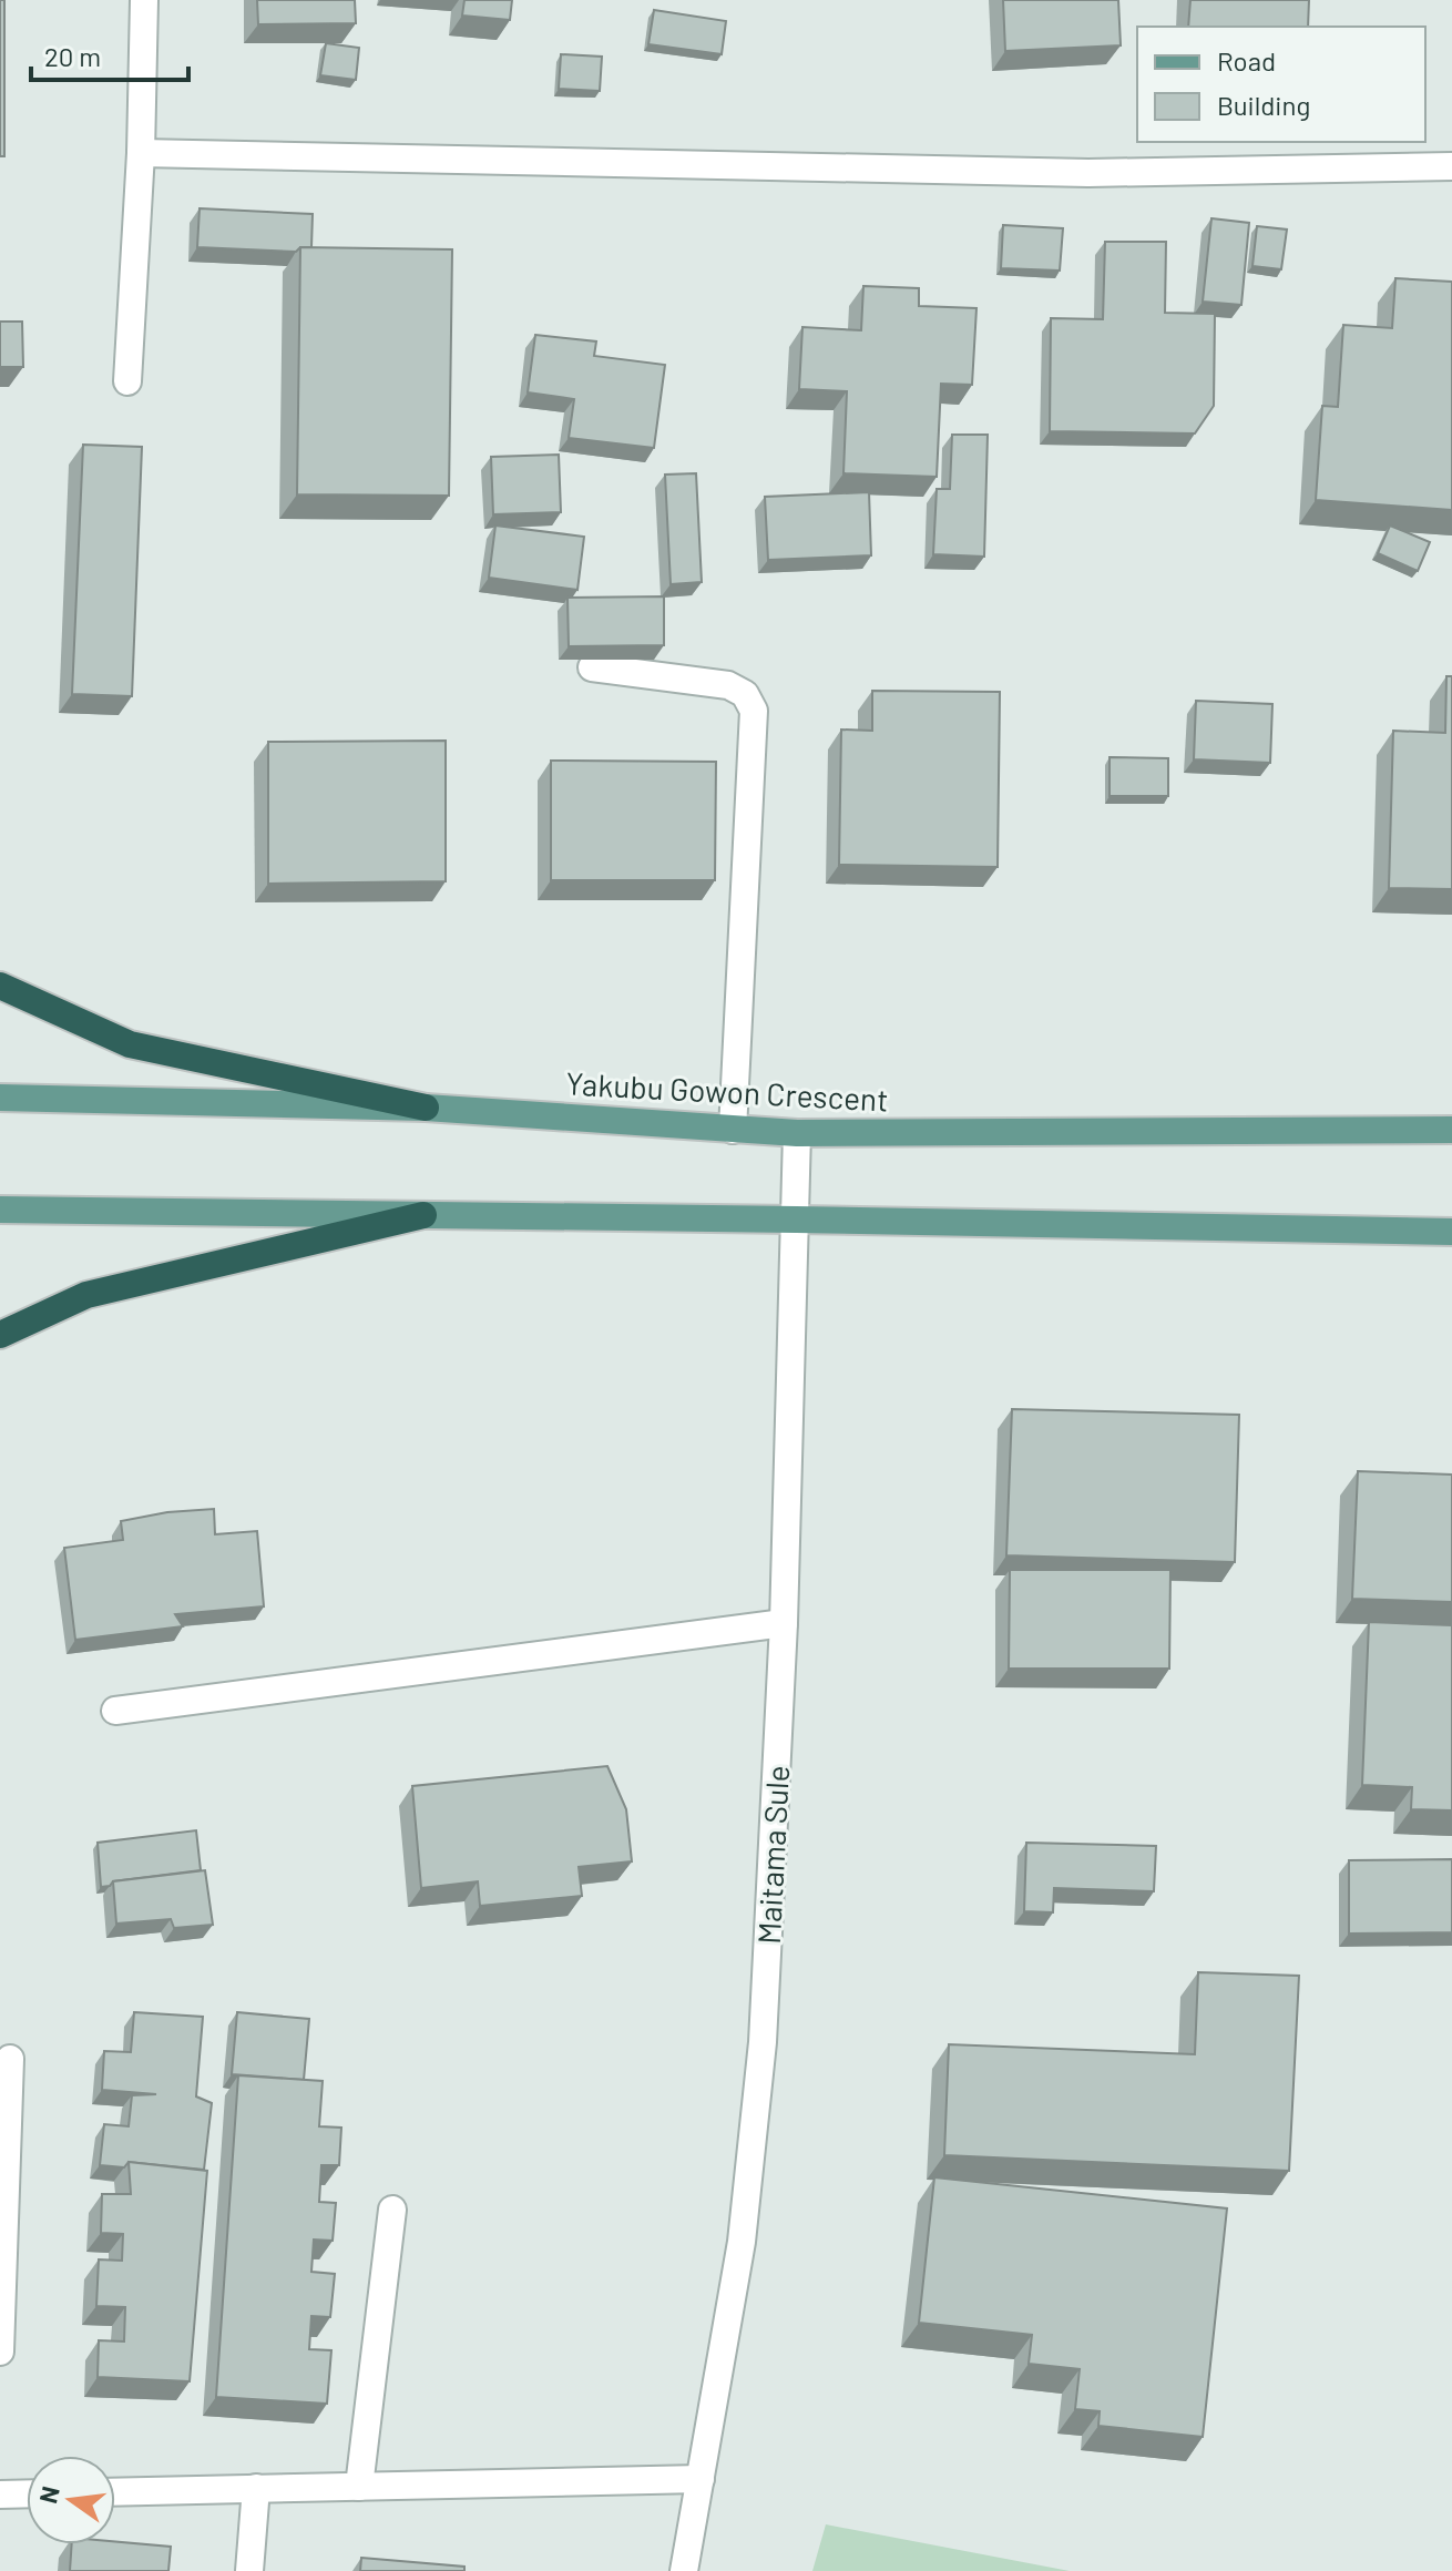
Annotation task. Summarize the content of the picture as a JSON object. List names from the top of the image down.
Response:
{
  "streets": {
    "main road": ["Yakubu Gowon Crescent"],
    "street": ["Maitama Sule"]
  },
  "crossings": [
    ["Yakubu Gowon Crescent", "Maitama Sule"]
  ],
  "legend": ["Road", "Building"],
  "scale_bar": "20 m",
  "north": "left"
}
